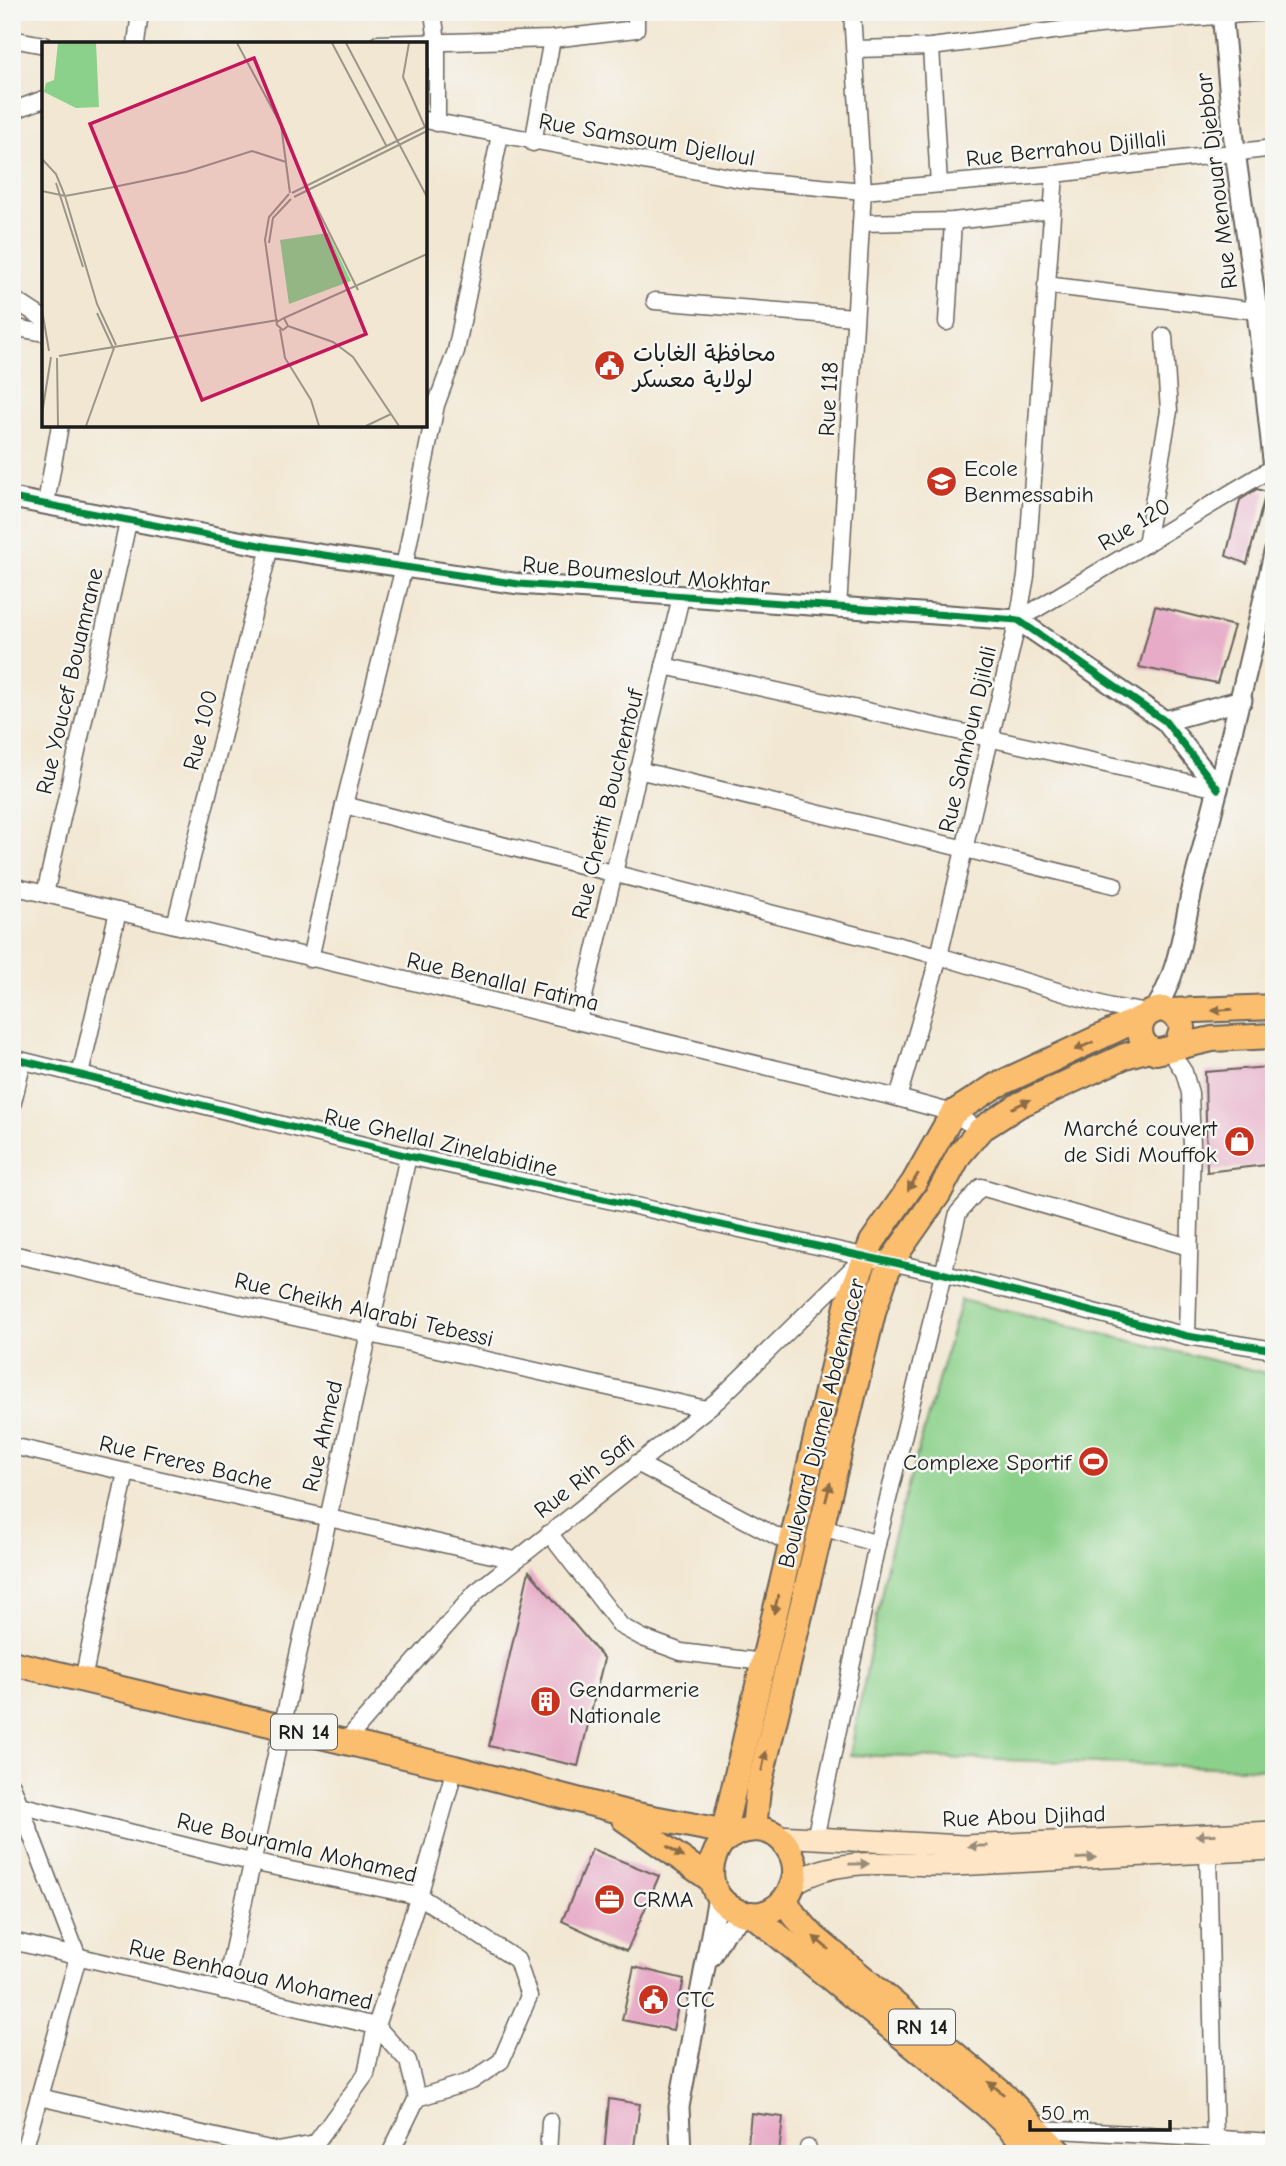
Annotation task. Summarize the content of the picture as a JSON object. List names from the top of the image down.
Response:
{
  "streets": {
    "main road": ["Boulevard Djamel Abdennacer", "RN 14", "Rue Abou Djihad"],
    "street": [
      "Rue Samsoum Djelloul",
      "Rue Berrahou Djillali",
      "Rue Menouar Djebbar",
      "Rue 118",
      "Rue 120",
      "Rue Boumeslout Mokhtar",
      "Rue Youcef Bouamrane",
      "Rue 100",
      "Rue Sahnoun Djilali",
      "Rue Chetiti Bouchentouf",
      "Rue Benallal Fatima",
      "Rue Ghellal Zinelabidine",
      "Rue Cheikh Alarabi Tebessi",
      "Rue Ahmed",
      "Rue Freres Bache",
      "Rue Rih Safi",
      "Rue Bouramla Mohamed",
      "Rue Benhaoua Mohamed"
    ]
  },
  "crossings": [
    ["Rue Samsoum Djelloul", "Rue Berrahou Djillali"],
    ["Rue Samsoum Djelloul", "Rue 118"],
    ["Rue Berrahou Djillali", "Rue Menouar Djebbar"],
    ["Rue Berrahou Djillali", "Rue 118"],
    ["Rue Berrahou Djillali", "Rue Sahnoun Djilali"],
    ["Rue Menouar Djebbar", "Rue 120"],
    ["Rue 118", "Rue Boumeslout Mokhtar"],
    ["Rue 120", "Rue Boumeslout Mokhtar"],
    ["Rue 120", "Rue Sahnoun Djilali"],
    ["Rue Boumeslout Mokhtar", "Rue Youcef Bouamrane"],
    ["Rue Boumeslout Mokhtar", "Rue 100"],
    ["Rue Boumeslout Mokhtar", "Rue Sahnoun Djilali"],
    ["Rue Boumeslout Mokhtar", "Rue Chetiti Bouchentouf"],
    ["Rue Youcef Bouamrane", "Rue Benallal Fatima"],
    ["Rue 100", "Rue Benallal Fatima"],
    ["Rue Sahnoun Djilali", "Rue Benallal Fatima"],
    ["Rue Chetiti Bouchentouf", "Rue Benallal Fatima"],
    ["Rue Benallal Fatima", "Boulevard Djamel Abdennacer"],
    ["Rue Ghellal Zinelabidine", "Boulevard Djamel Abdennacer"],
    ["Rue Ghellal Zinelabidine", "Rue Ahmed"],
    ["Rue Ghellal Zinelabidine", "Rue Rih Safi"],
    ["Rue Cheikh Alarabi Tebessi", "Rue Ahmed"],
    ["Rue Cheikh Alarabi Tebessi", "Rue Rih Safi"],
    ["Boulevard Djamel Abdennacer", "Rue Rih Safi"],
    ["Boulevard Djamel Abdennacer", "RN 14"],
    ["Boulevard Djamel Abdennacer", "Rue Abou Djihad"],
    ["Rue Ahmed", "Rue Freres Bache"],
    ["Rue Ahmed", "RN 14"],
    ["Rue Ahmed", "Rue Bouramla Mohamed"],
    ["Rue Ahmed", "Rue Benhaoua Mohamed"],
    ["Rue Freres Bache", "Rue Rih Safi"],
    ["Rue Rih Safi", "RN 14"],
    ["RN 14", "Rue Abou Djihad"],
    ["Rue Bouramla Mohamed", "Rue Benhaoua Mohamed"]
  ],
  "places": {
    "public building": ["محافظة الغابات لولاية معسكر", "CTC"],
    "school or university": ["Ecole Benmessabih"],
    "shop": ["Marché couvert de Sidi Mouffok"],
    "sports": ["Complexe Sportif"],
    "building": ["Gendarmerie Nationale"],
    "office": ["CRMA"]
  },
  "scale_bar": "50 m"
}
